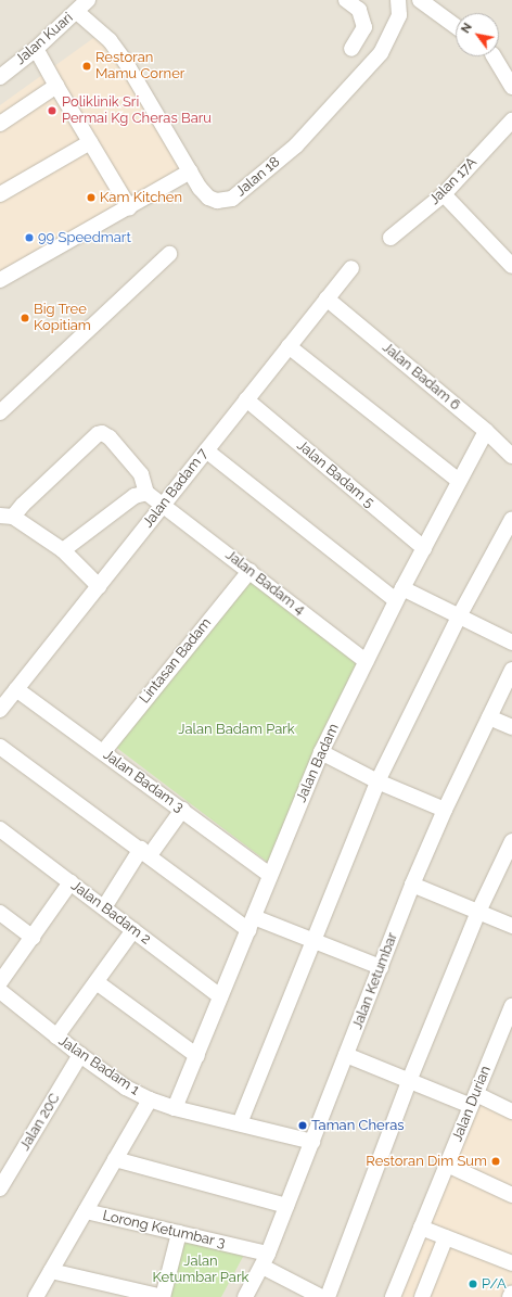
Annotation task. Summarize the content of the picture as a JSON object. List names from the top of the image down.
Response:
{
  "streets": {
    "street": [
      "Jalan Kuari",
      "Jalan 18",
      "Jalan 17A",
      "Jalan Badam 6",
      "Jalan Badam 5",
      "Jalan Badam 7",
      "Jalan Badam 4",
      "Lintasan Badam",
      "Jalan Badam",
      "Jalan Badam 3",
      "Jalan Badam 2",
      "Jalan Ketumbar",
      "Jalan Badam 1",
      "Jalan Durian",
      "Jalan 20C",
      "Lorong Ketumbar 3"
    ]
  },
  "crossings": [
    ["Jalan Kuari", "Jalan 18"],
    ["Jalan Badam 6", "Jalan Badam 7"],
    ["Jalan Badam 6", "Jalan Badam"],
    ["Jalan Badam 5", "Jalan Badam 7"],
    ["Jalan Badam 5", "Jalan Badam"],
    ["Jalan Badam 7", "Jalan Badam 4"],
    ["Jalan Badam 7", "Jalan Badam 3"],
    ["Jalan Badam 4", "Lintasan Badam"],
    ["Jalan Badam 4", "Jalan Badam"],
    ["Lintasan Badam", "Jalan Badam 3"],
    ["Jalan Badam", "Jalan Badam 3"],
    ["Jalan Badam", "Jalan Badam 2"],
    ["Jalan Badam", "Jalan Badam 1"],
    ["Jalan Ketumbar", "Jalan Badam 1"],
    ["Jalan Ketumbar", "Lorong Ketumbar 3"],
    ["Jalan Badam 1", "Jalan 20C"]
  ],
  "parks": ["Jalan Badam Park", "Jalan Ketumbar Park"],
  "places": [
    "Restoran Mamu Corner",
    "Poliklinik Sri Permai Kg Cheras Baru",
    "Kam Kitchen",
    "99 Speedmart",
    "Big Tree Kopitiam",
    "Taman Cheras",
    "Restoran Dim Sum",
    "P/A"
  ],
  "north": "top left"
}
